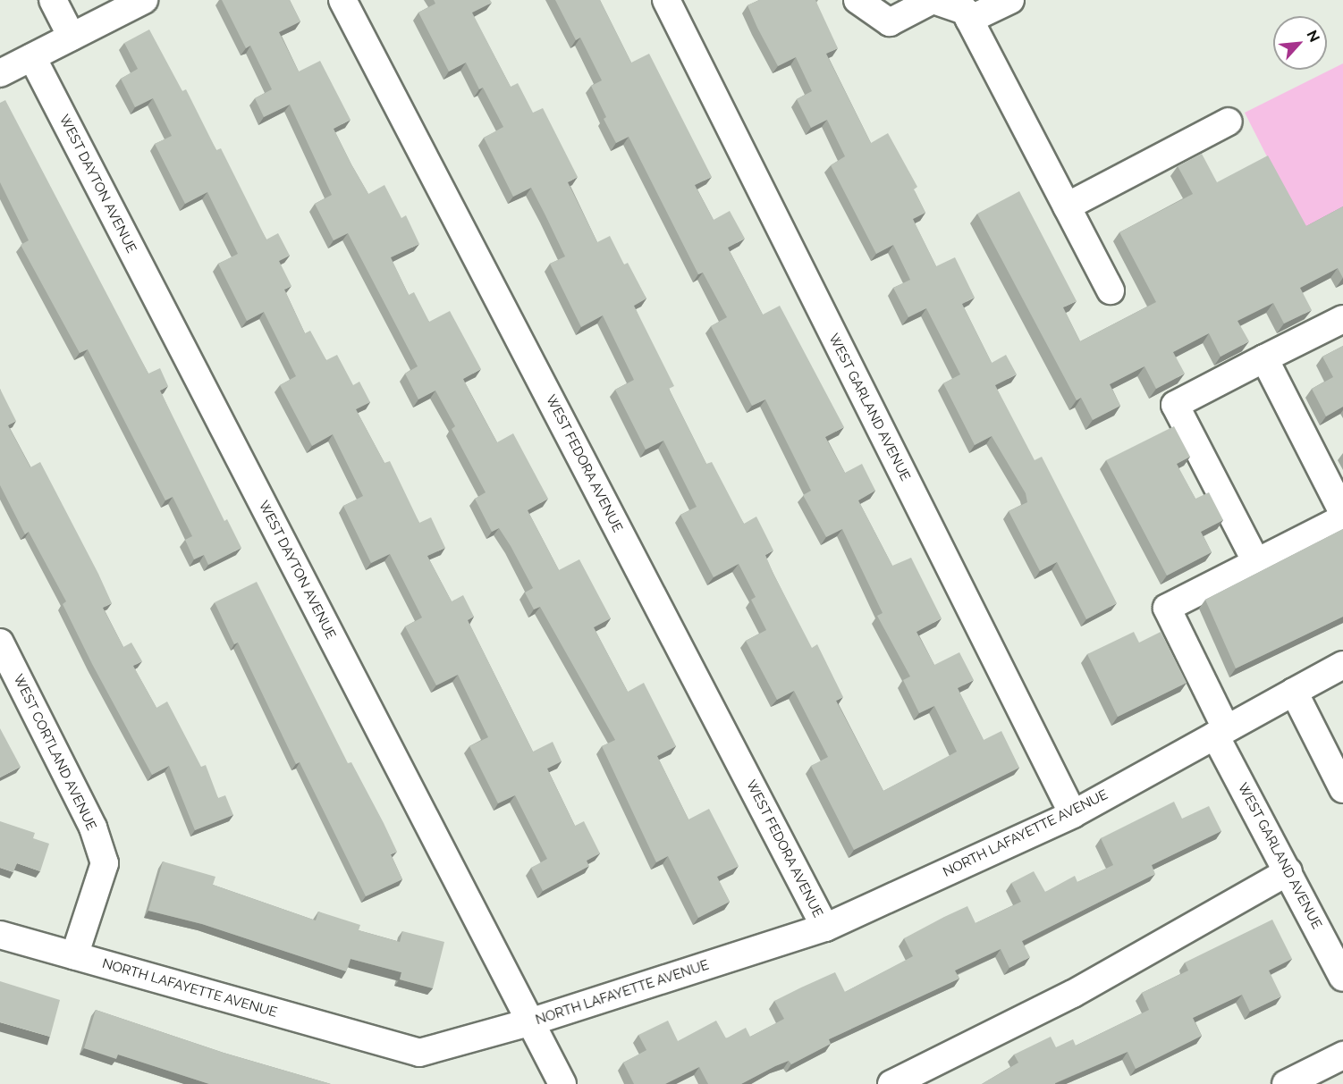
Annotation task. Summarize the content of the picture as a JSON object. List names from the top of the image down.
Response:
{
  "streets": {
    "street": [
      "WEST DAYTON AVENUE",
      "WEST GARLAND AVENUE",
      "WEST FEDORA AVENUE",
      "WEST CORTLAND AVENUE",
      "NORTH LAFAYETTE AVENUE"
    ]
  },
  "crossings": [
    ["WEST DAYTON AVENUE", "NORTH LAFAYETTE AVENUE"],
    ["WEST GARLAND AVENUE", "NORTH LAFAYETTE AVENUE"],
    ["WEST FEDORA AVENUE", "NORTH LAFAYETTE AVENUE"],
    ["WEST CORTLAND AVENUE", "NORTH LAFAYETTE AVENUE"]
  ],
  "north": "top right"
}
